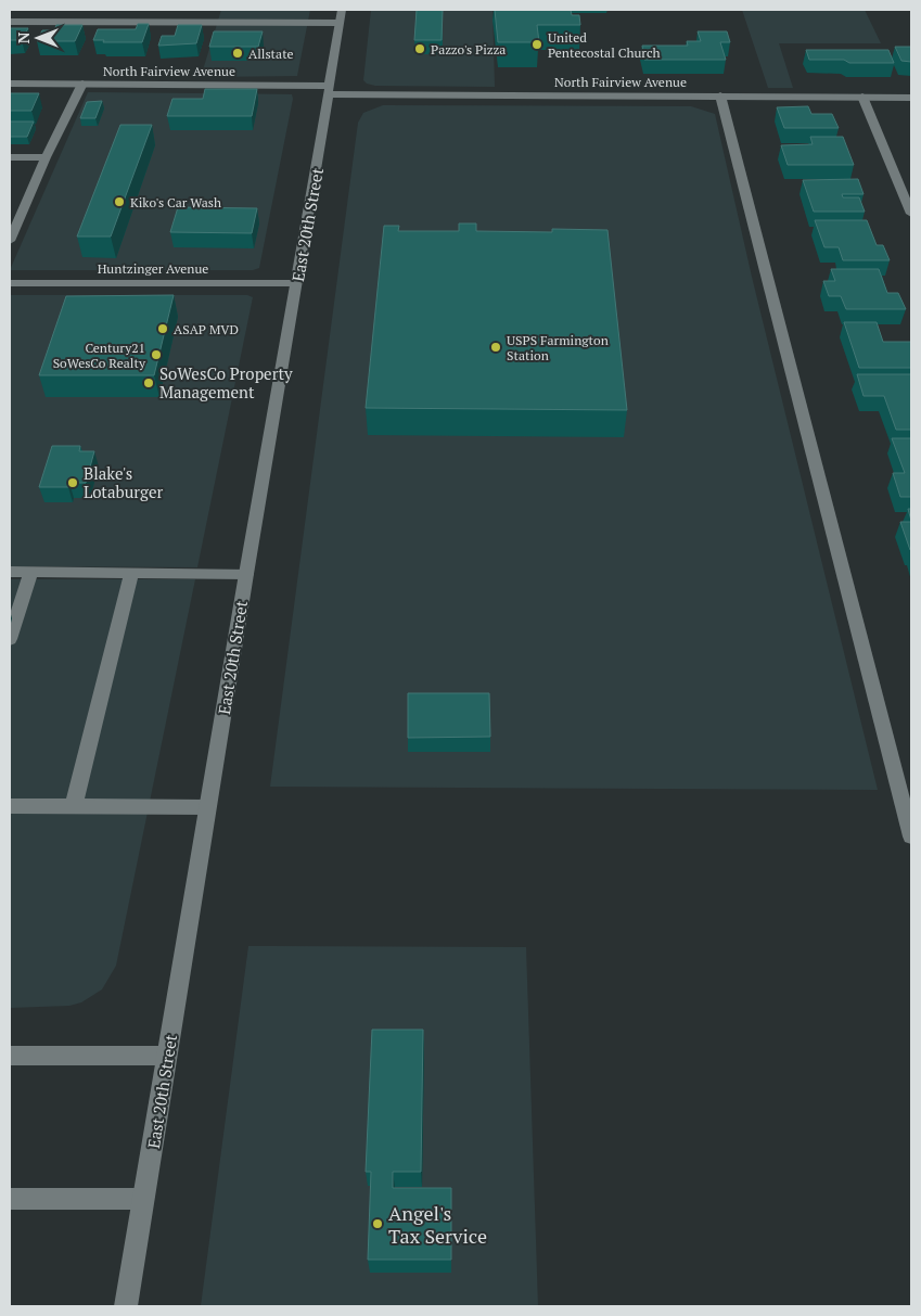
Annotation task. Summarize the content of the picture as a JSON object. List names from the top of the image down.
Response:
{
  "streets": {
    "street": ["North Fairview Avenue", "East 20th Street", "Huntzinger Avenue"]
  },
  "crossings": [
    ["North Fairview Avenue", "East 20th Street"],
    ["East 20th Street", "Huntzinger Avenue"]
  ],
  "places": [
    "United Pentecostal Church",
    "Pazzo's Pizza",
    "Allstate",
    "Kiko's Car Wash",
    "ASAP MVD",
    "USPS Farmington Station",
    "Century21 SoWesCo Realty",
    "SoWesCo Property Management",
    "Blake's Lotaburger",
    "Angel's Tax Service"
  ],
  "north": "left"
}
